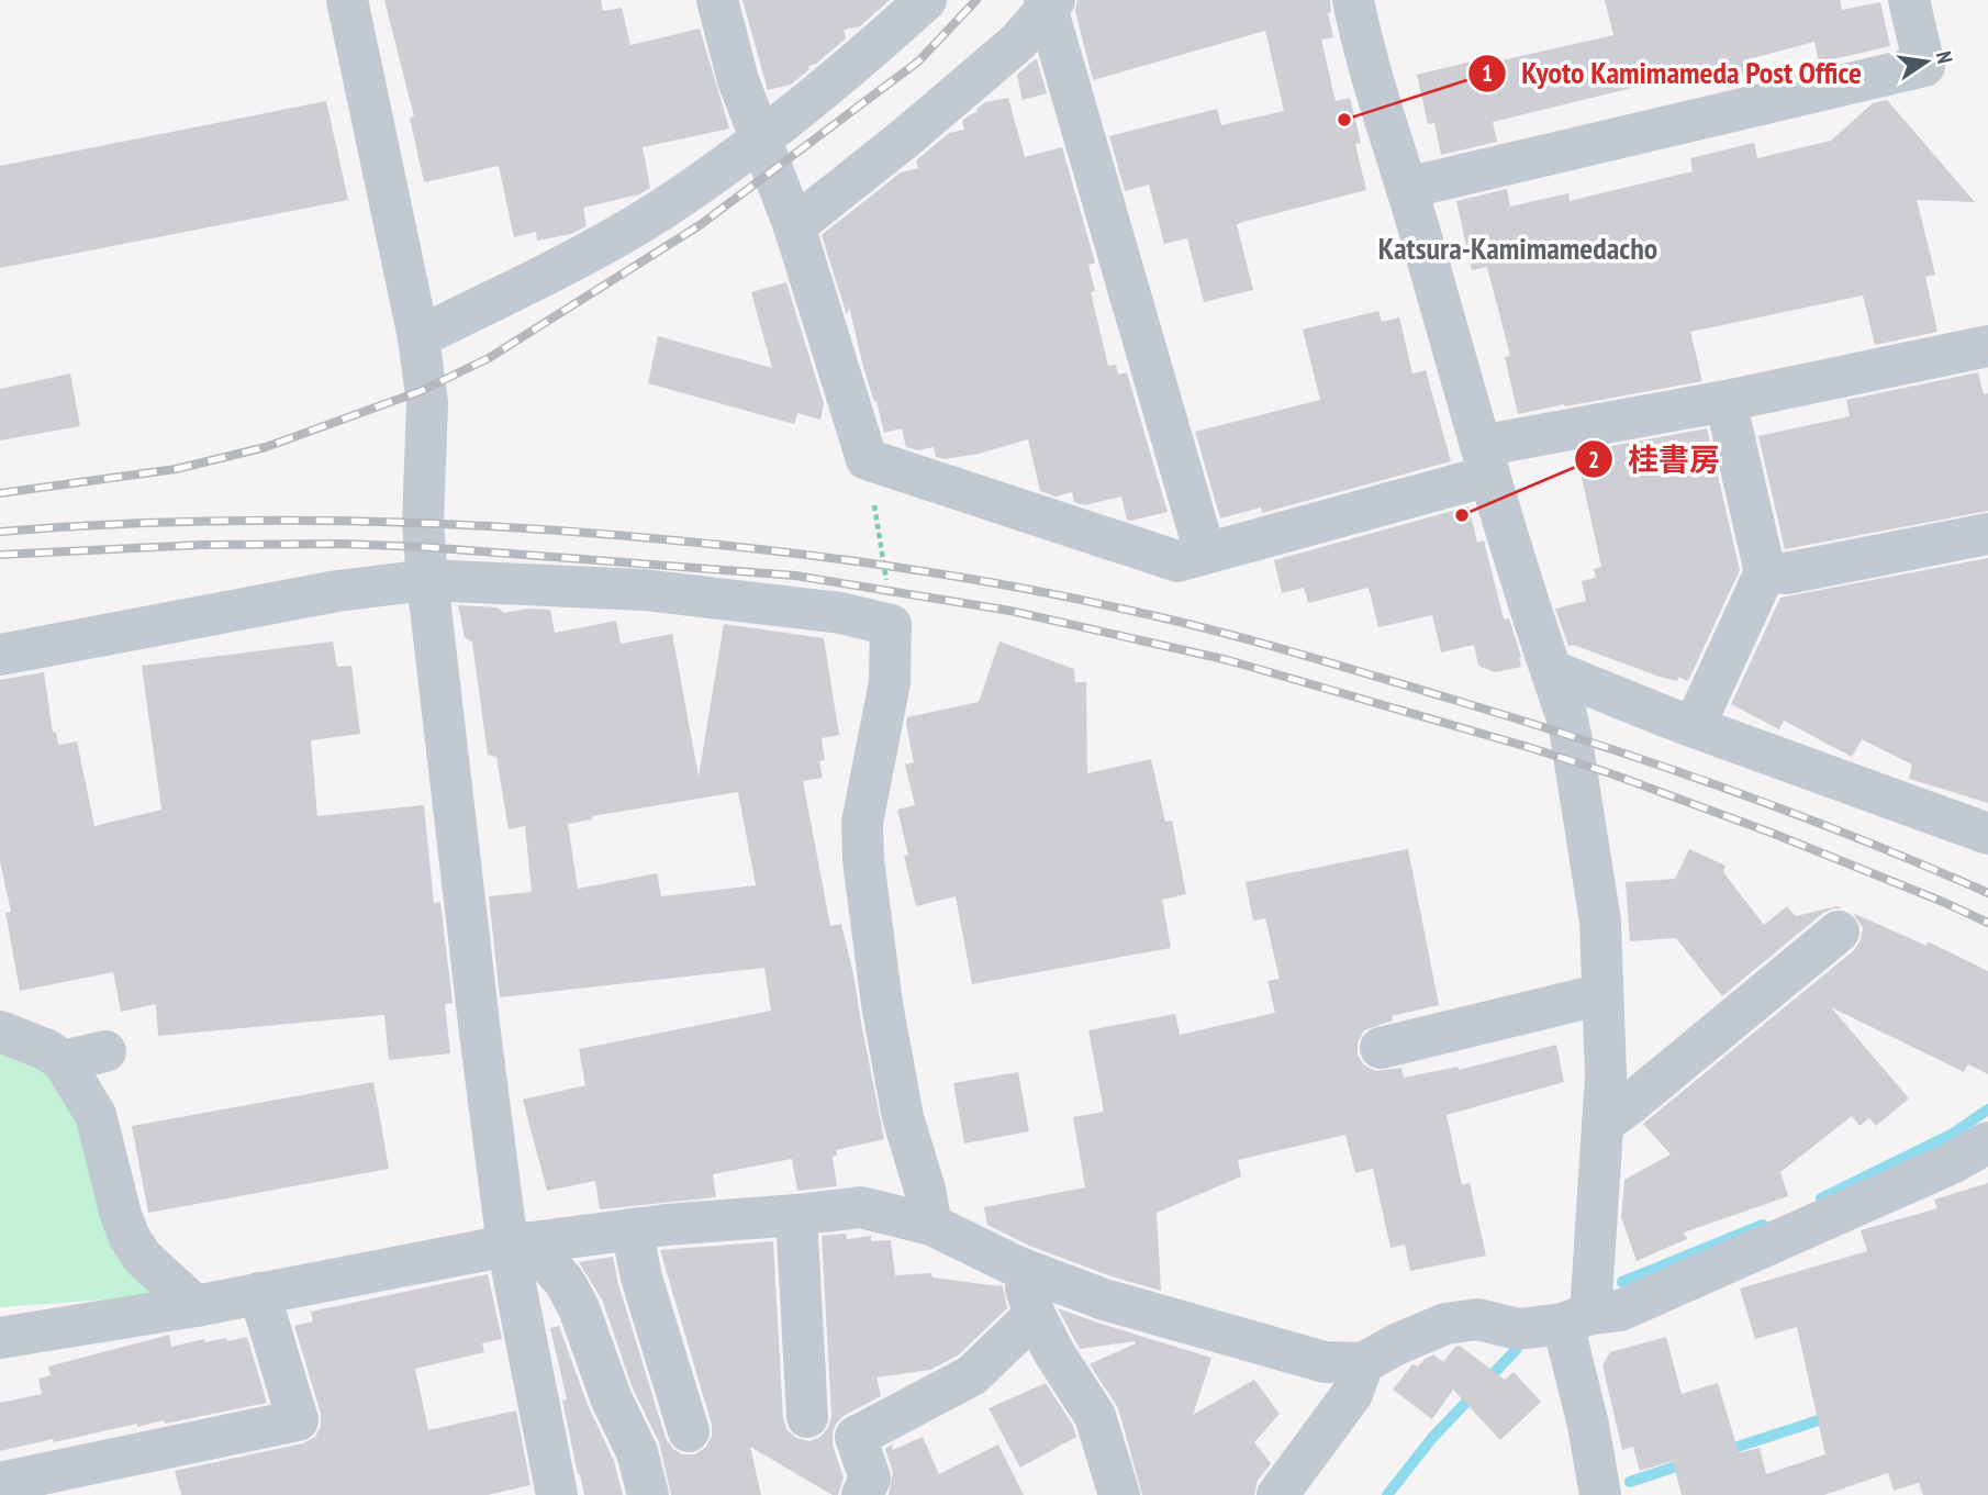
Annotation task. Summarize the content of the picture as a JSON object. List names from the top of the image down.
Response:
{
  "districts": ["Katsura-Kamimamedacho"],
  "places": ["Kyoto Kamimameda Post Office", "桂書房"],
  "north": "right"
}
